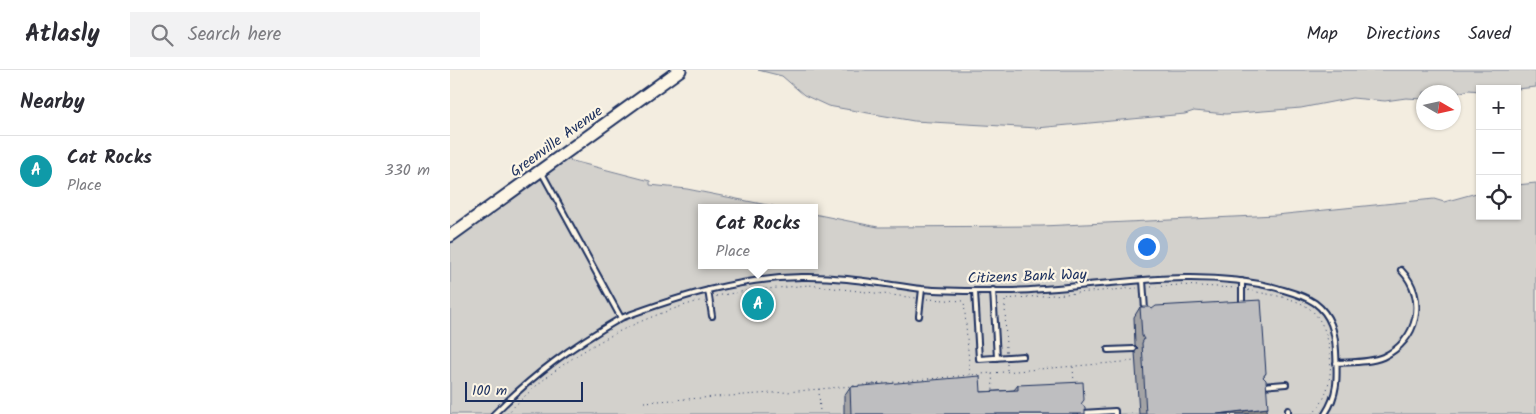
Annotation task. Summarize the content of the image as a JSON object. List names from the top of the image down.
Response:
{
  "streets": {
    "main road": ["Greenville Avenue"],
    "lane": ["Citizens Bank Way"]
  },
  "scale_bar": "100 m",
  "north": "right",
  "page": {
    "header": "Atlasly",
    "search": "Search here",
    "nav": ["Map", "Directions", "Saved"],
    "heading": "Nearby",
    "map_buttons": ["+", "−"],
    "list": [
      {
        "mark": "A",
        "name": "Cat Rocks",
        "note": "Place",
        "value": "330 m"
      }
    ],
    "popup": ["Cat Rocks", "Place"],
    "pins": "A",
    "scale": "100 m"
  }
}
